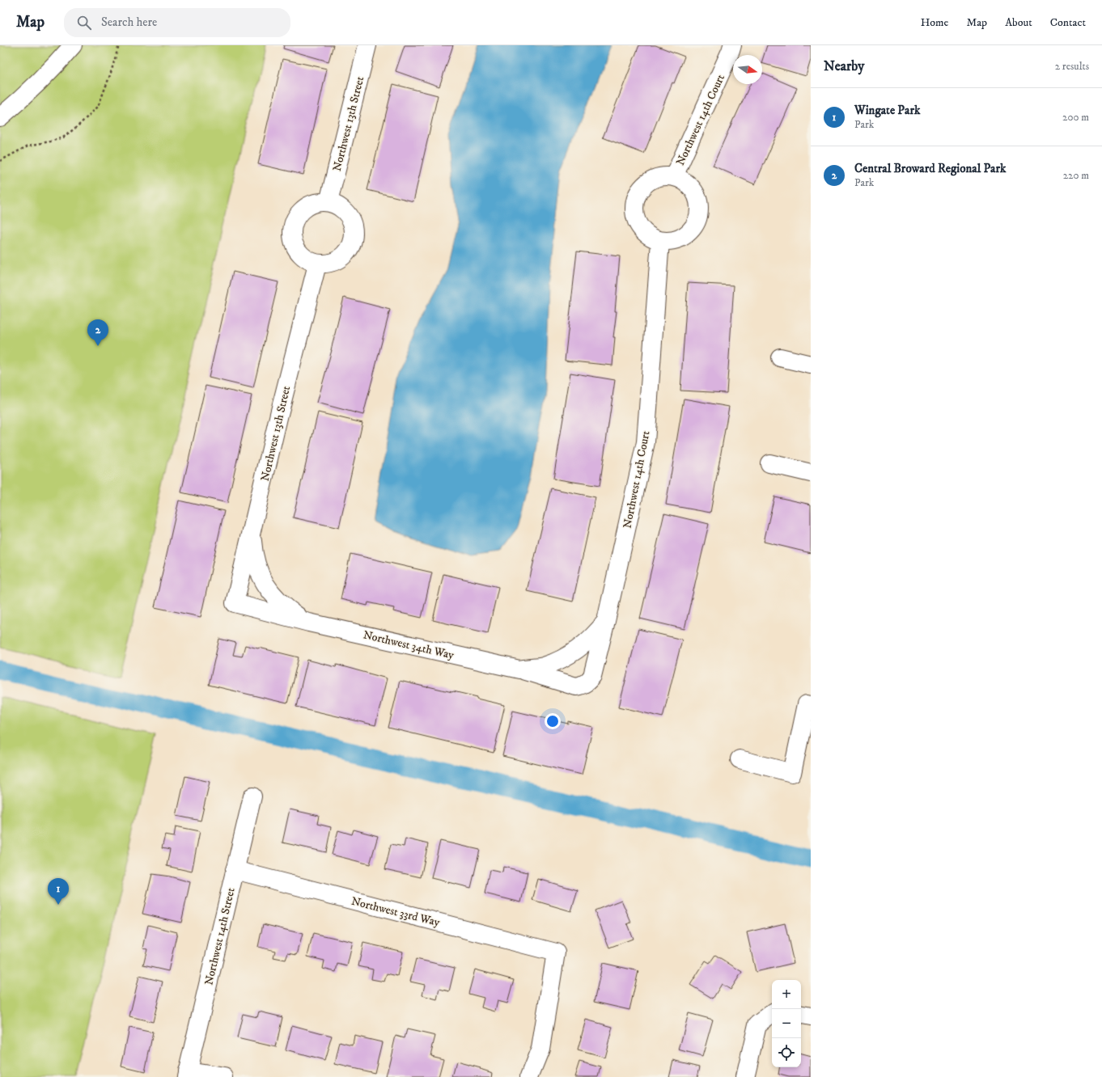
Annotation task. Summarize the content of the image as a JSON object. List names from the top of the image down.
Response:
{
  "streets": {
    "street": [
      "Northwest 14th Court",
      "Northwest 13th Street",
      "Northwest 34th Way",
      "Northwest 33rd Way",
      "Northwest 14th Street"
    ]
  },
  "crossings": [
    ["Northwest 14th Court", "Northwest 34th Way"],
    ["Northwest 13th Street", "Northwest 34th Way"],
    ["Northwest 33rd Way", "Northwest 14th Street"]
  ],
  "north": "right",
  "page": {
    "header": "Map",
    "search": "Search here",
    "nav": [
      "Home",
      "Map",
      "About",
      "Contact"
    ],
    "heading": ["Nearby", "2 results"],
    "list": [
      {
        "mark": "1",
        "name": "Wingate Park",
        "note": "Park",
        "value": "200 m"
      },
      {
        "mark": "2",
        "name": "Central Broward Regional Park",
        "note": "Park",
        "value": "220 m"
      }
    ],
    "pins": ["2", "1"],
    "map_buttons": ["+", "−"]
  }
}
